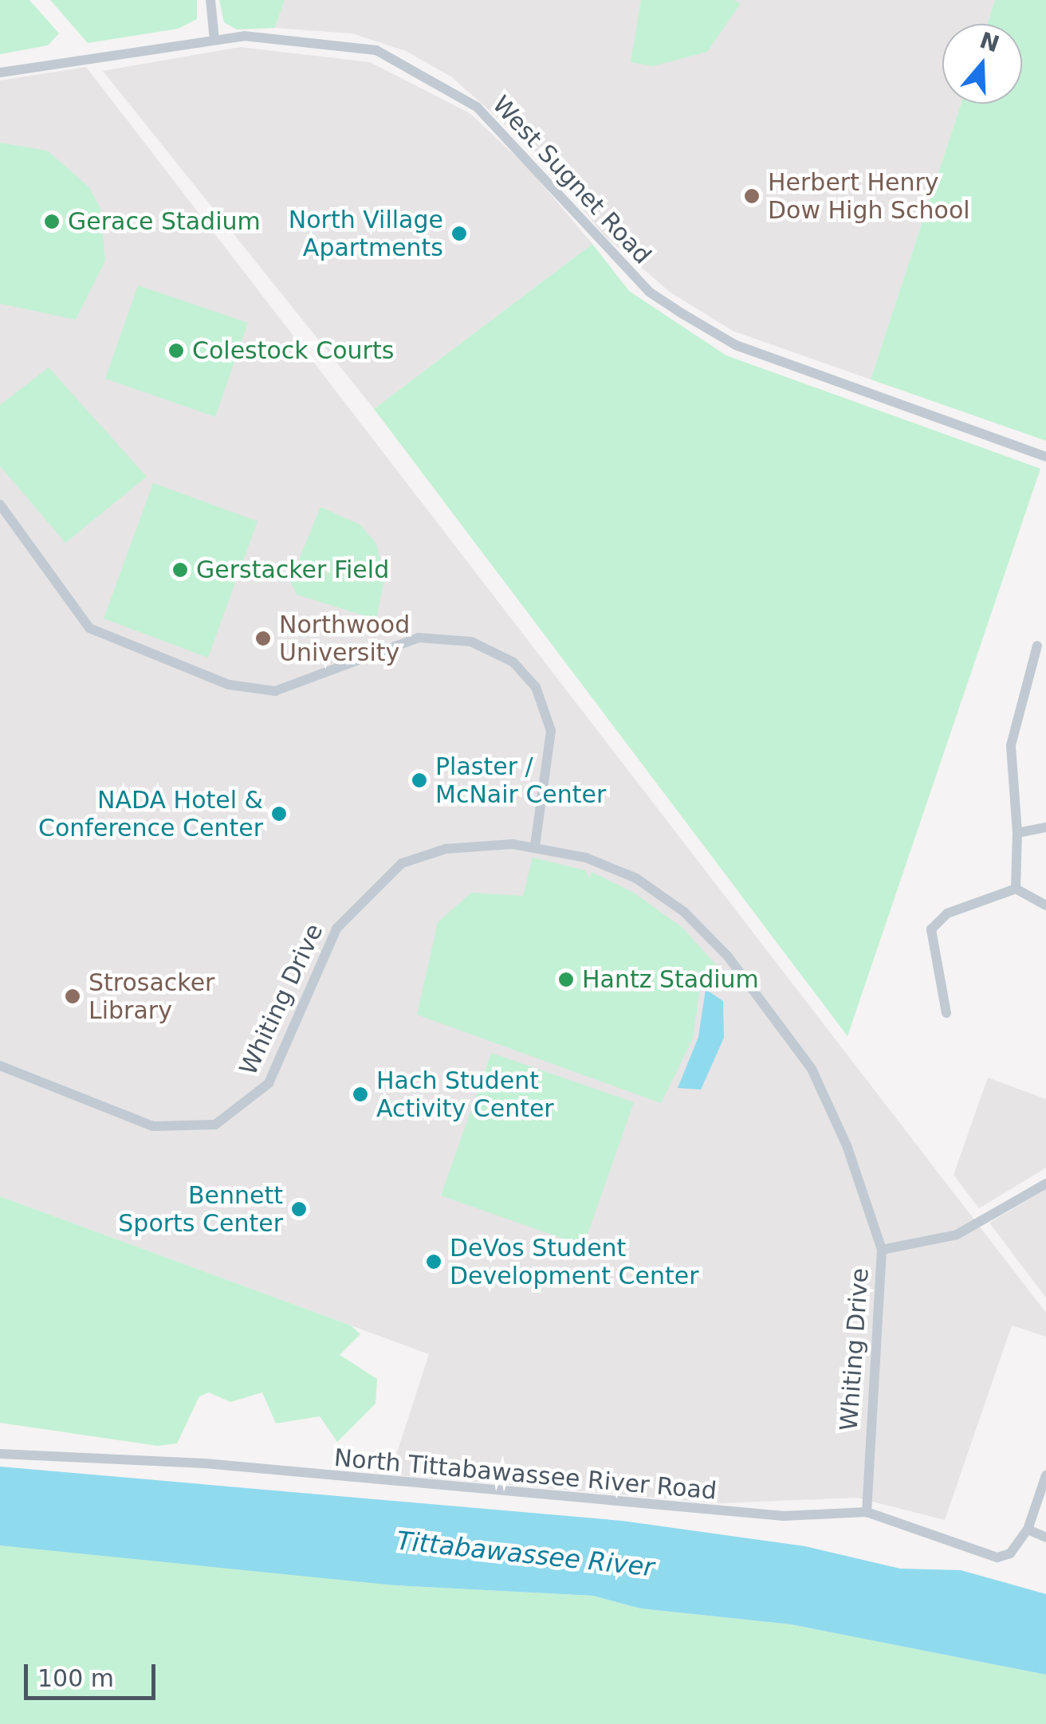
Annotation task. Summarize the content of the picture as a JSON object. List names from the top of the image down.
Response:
{
  "streets": {
    "street": ["West Sugnet Road", "Whiting Drive", "North Tittabawassee River Road"]
  },
  "crossings": [
    ["Whiting Drive", "North Tittabawassee River Road"]
  ],
  "water": ["Tittabawassee River"],
  "places": [
    "Herbert Henry Dow High School",
    "Gerace Stadium",
    "North Village Apartments",
    "Colestock Courts",
    "Gerstacker Field",
    "Northwood University",
    "Plaster / McNair Center",
    "NADA Hotel & Conference Center",
    "Hantz Stadium",
    "Strosacker Library",
    "Hach Student Activity Center",
    "Bennett Sports Center",
    "DeVos Student Development Center"
  ],
  "scale_bar": "100 m",
  "north": "top"
}
